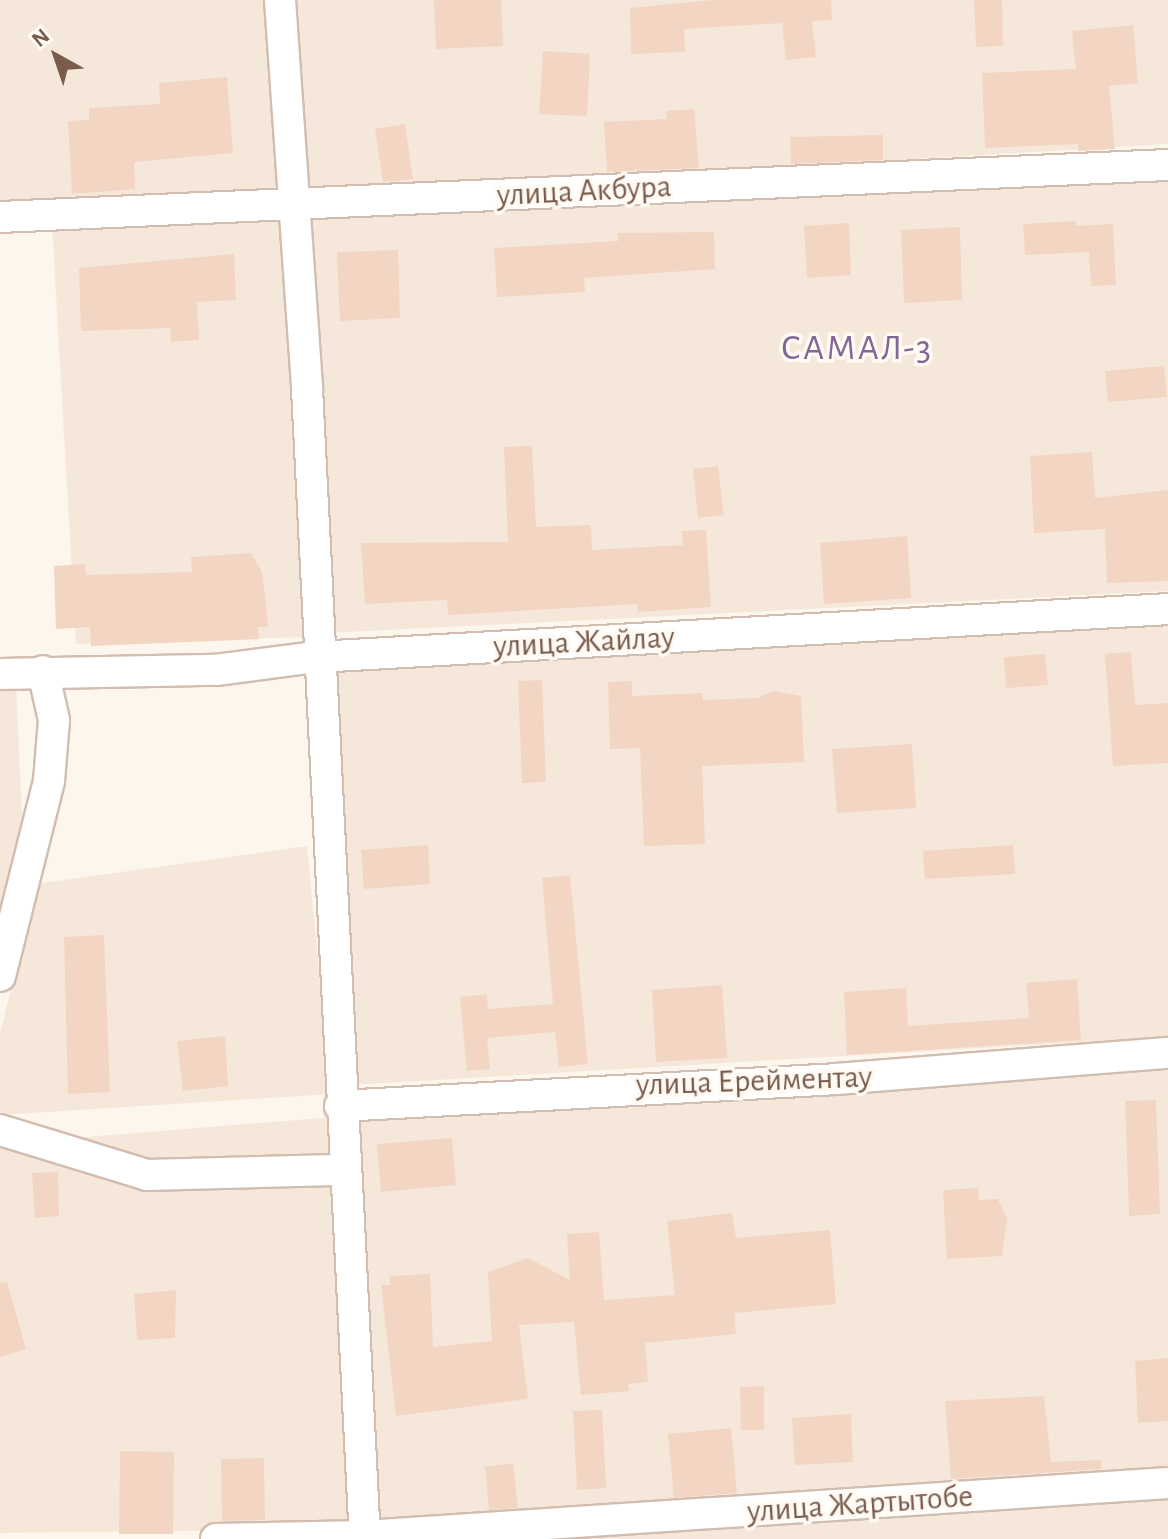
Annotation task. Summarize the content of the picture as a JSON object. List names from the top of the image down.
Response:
{
  "streets": {
    "street": [
      "улица Акбура",
      "улица Жайлау",
      "улица Ерейментау",
      "улица Жартытобе"
    ]
  },
  "districts": ["САМАЛ-3"],
  "north": "top left"
}
